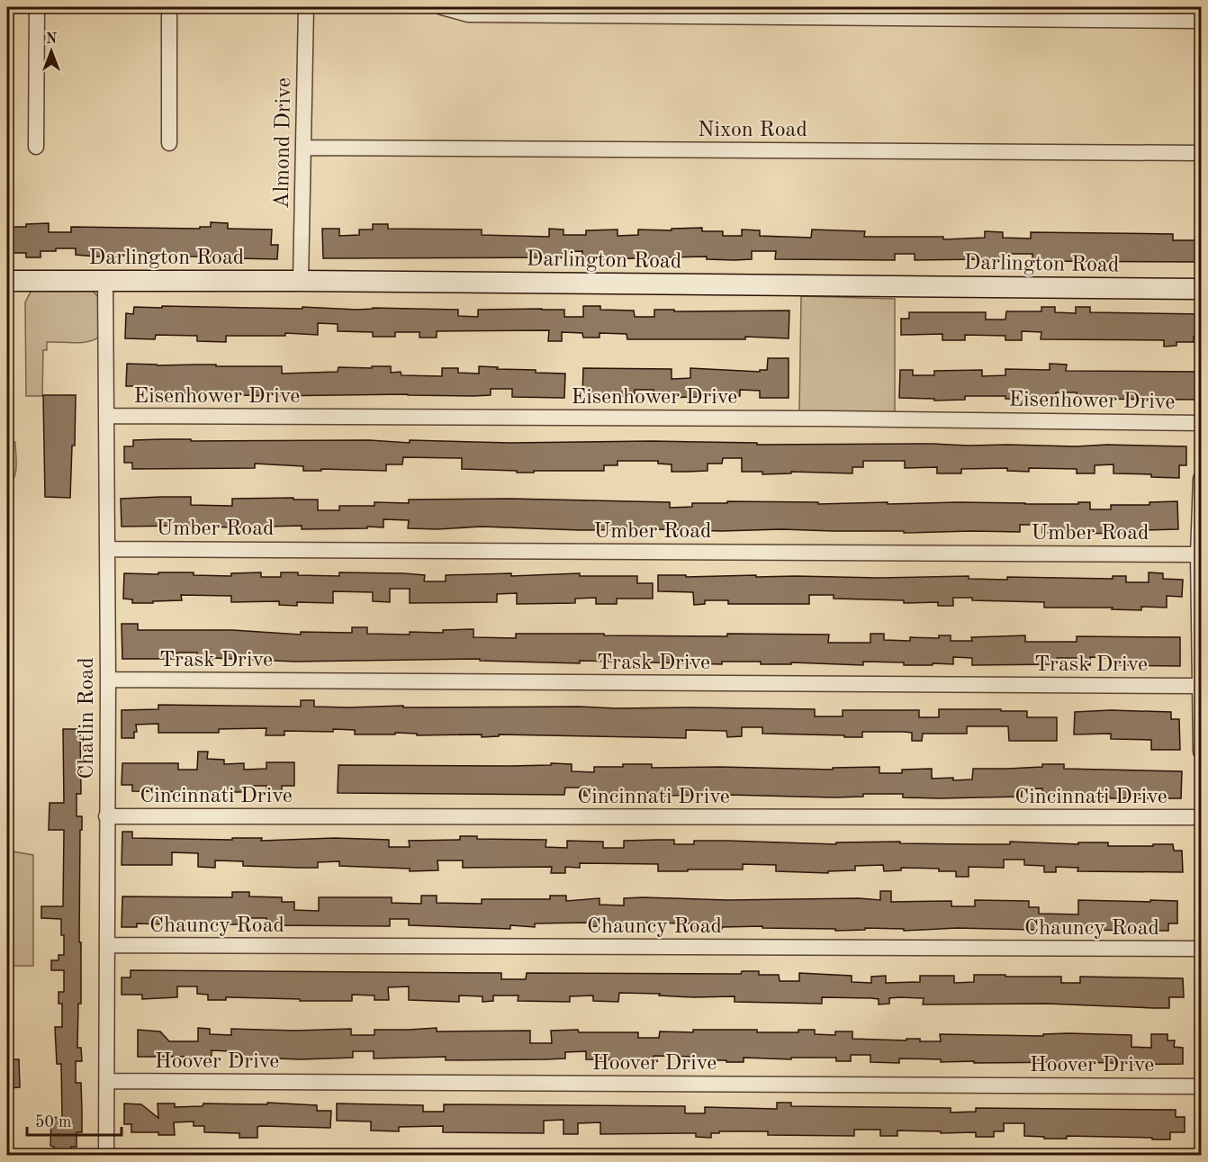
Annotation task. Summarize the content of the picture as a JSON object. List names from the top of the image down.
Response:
{
  "streets": {
    "street": [
      "Nixon Road",
      "Almond Drive",
      "Darlington Road",
      "Eisenhower Drive",
      "Umber Road",
      "Trask Drive",
      "Chatlin Road",
      "Cincinnati Drive",
      "Chauncy Road",
      "Hoover Drive"
    ]
  },
  "crossings": [
    ["Nixon Road", "Almond Drive"],
    ["Almond Drive", "Darlington Road"],
    ["Darlington Road", "Chatlin Road"],
    ["Eisenhower Drive", "Chatlin Road"],
    ["Umber Road", "Chatlin Road"],
    ["Trask Drive", "Chatlin Road"],
    ["Chatlin Road", "Cincinnati Drive"],
    ["Chatlin Road", "Chauncy Road"],
    ["Chatlin Road", "Hoover Drive"]
  ],
  "scale_bar": "50 m",
  "north": "top"
}
